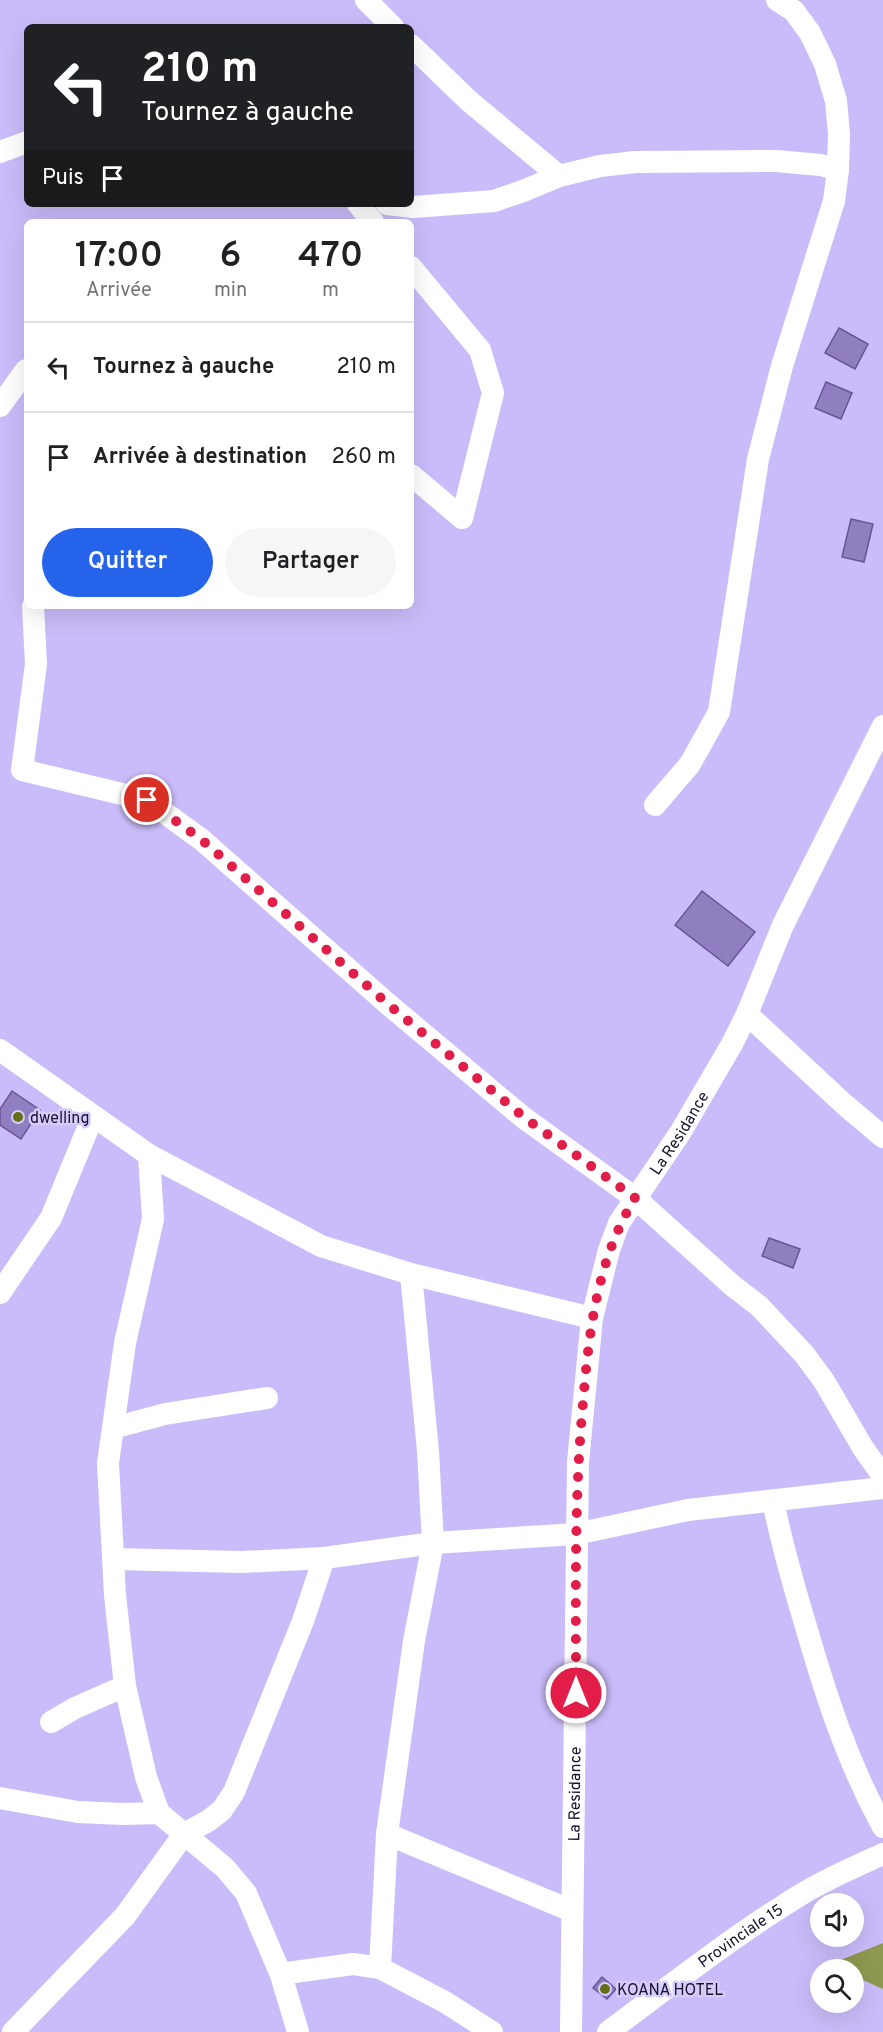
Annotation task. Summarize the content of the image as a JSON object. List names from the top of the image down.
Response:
{
  "streets": {
    "street": ["La Residance", "Provinciale 15"]
  },
  "places": ["dwelling", "KOANA HOTEL"],
  "page": {
    "turn": ["210 m", "Tournez à gauche"],
    "then": "Puis",
    "eta": [
      "17:00",
      "Arrivée",
      "6",
      "min",
      "470",
      "m"
    ],
    "list": [
      {
        "name": "Tournez à gauche",
        "value": "210 m"
      },
      {
        "name": "Arrivée à destination",
        "value": "260 m"
      }
    ],
    "buttons": ["Quitter", "Partager"]
  }
}
